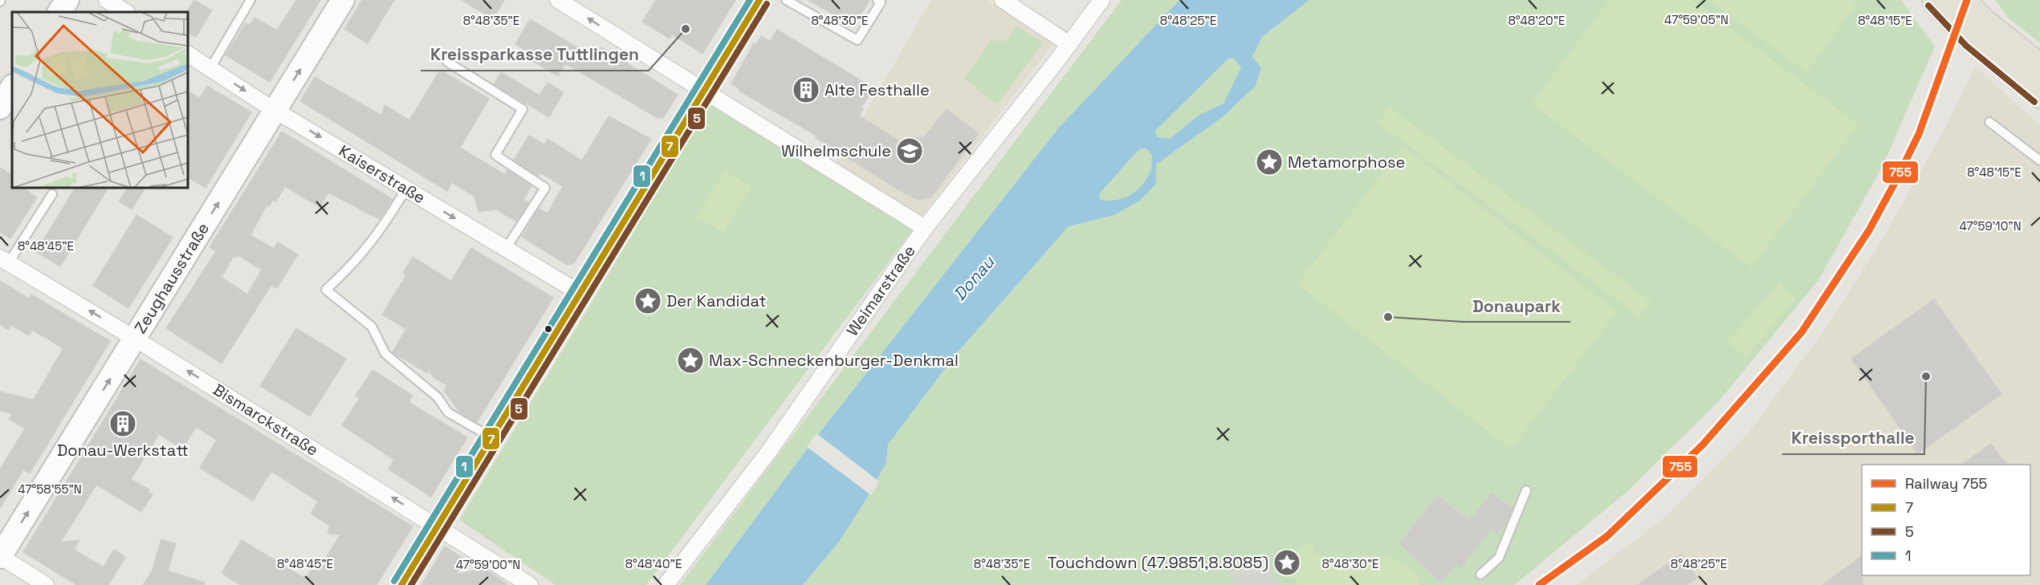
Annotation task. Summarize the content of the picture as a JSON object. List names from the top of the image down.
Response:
{
  "streets": {
    "street": [
      "Kaiserstraße",
      "Zeughausstraße",
      "Weimarstraße",
      "Bismarckstraße"
    ]
  },
  "crossings": [
    ["Kaiserstraße", "Zeughausstraße"],
    ["Zeughausstraße", "Bismarckstraße"]
  ],
  "one_way": ["Kaiserstraße", "Zeughausstraße", "Bismarckstraße"],
  "water": ["Donau"],
  "places": {
    "other": ["Kreissparkasse Tuttlingen", "Donaupark", "Kreissporthalle"],
    "building": ["Alte Festhalle", "Donau-Werkstatt"],
    "school or university": ["Wilhelmschule"],
    "place": [
      "Metamorphose",
      "Der Kandidat",
      "Max-Schneckenburger-Denkmal",
      "Touchdown (47.9851,8.8085)"
    ]
  },
  "lines": [
    "rail line 755",
    "transit line 7",
    "transit line 1",
    "transit line 5"
  ],
  "legend": [
    "Railway 755",
    "7",
    "5",
    "1"
  ],
  "coordinates": [
    "47°59'05\"N",
    "8°48'35\"E",
    "8°48'30\"E",
    "8°48'25\"E",
    "8°48'20\"E",
    "8°48'15\"E",
    "47°59'10\"N",
    "8°48'45\"E",
    "47°58'55\"N",
    "8°48'40\"E",
    "47°59'00\"N"
  ]
}
